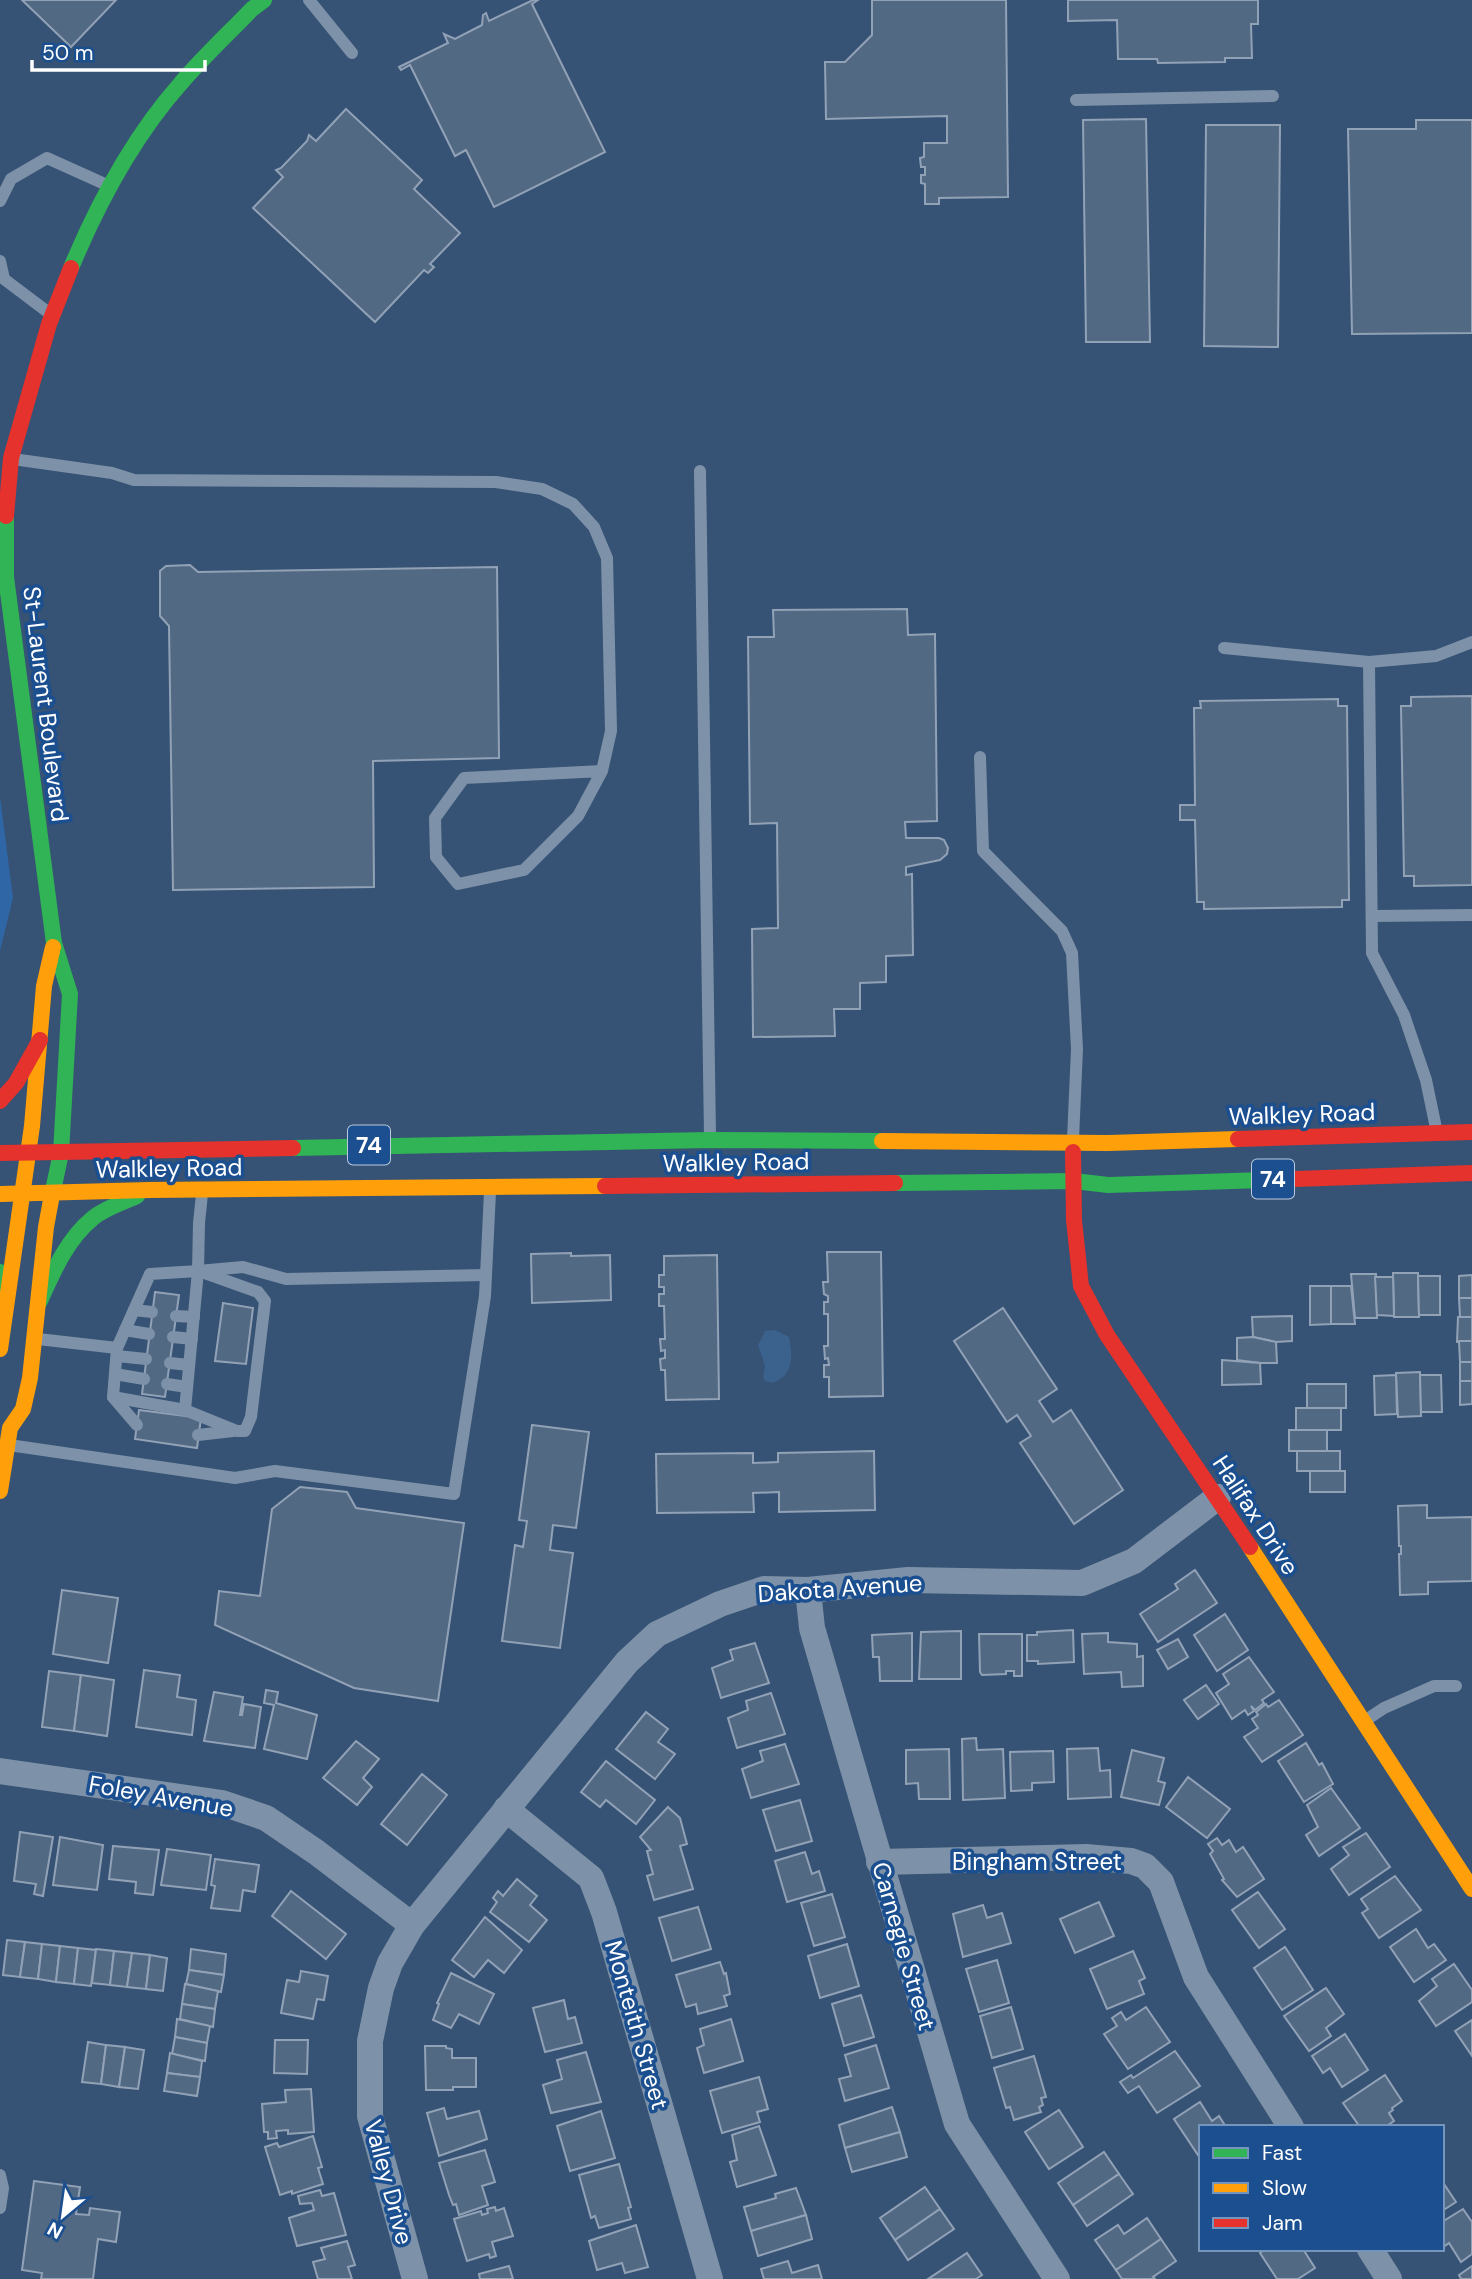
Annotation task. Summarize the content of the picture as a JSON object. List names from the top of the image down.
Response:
{
  "streets": {
    "main road": [
      "St-Laurent Boulevard",
      "Walkley Road",
      "74",
      "Halifax Drive"
    ],
    "street": [
      "Dakota Avenue",
      "Foley Avenue",
      "Bingham Street",
      "Carnegie Street",
      "Monteith Street",
      "Valley Drive"
    ]
  },
  "crossings": [
    ["St-Laurent Boulevard", "Walkley Road"],
    ["Walkley Road", "Halifax Drive"],
    ["Halifax Drive", "Dakota Avenue"],
    ["Dakota Avenue", "Foley Avenue"],
    ["Dakota Avenue", "Carnegie Street"],
    ["Dakota Avenue", "Monteith Street"],
    ["Dakota Avenue", "Valley Drive"],
    ["Foley Avenue", "Valley Drive"],
    ["Bingham Street", "Carnegie Street"]
  ],
  "legend": ["Fast", "Slow", "Jam"],
  "scale_bar": "50 m",
  "north": "bottom left"
}
